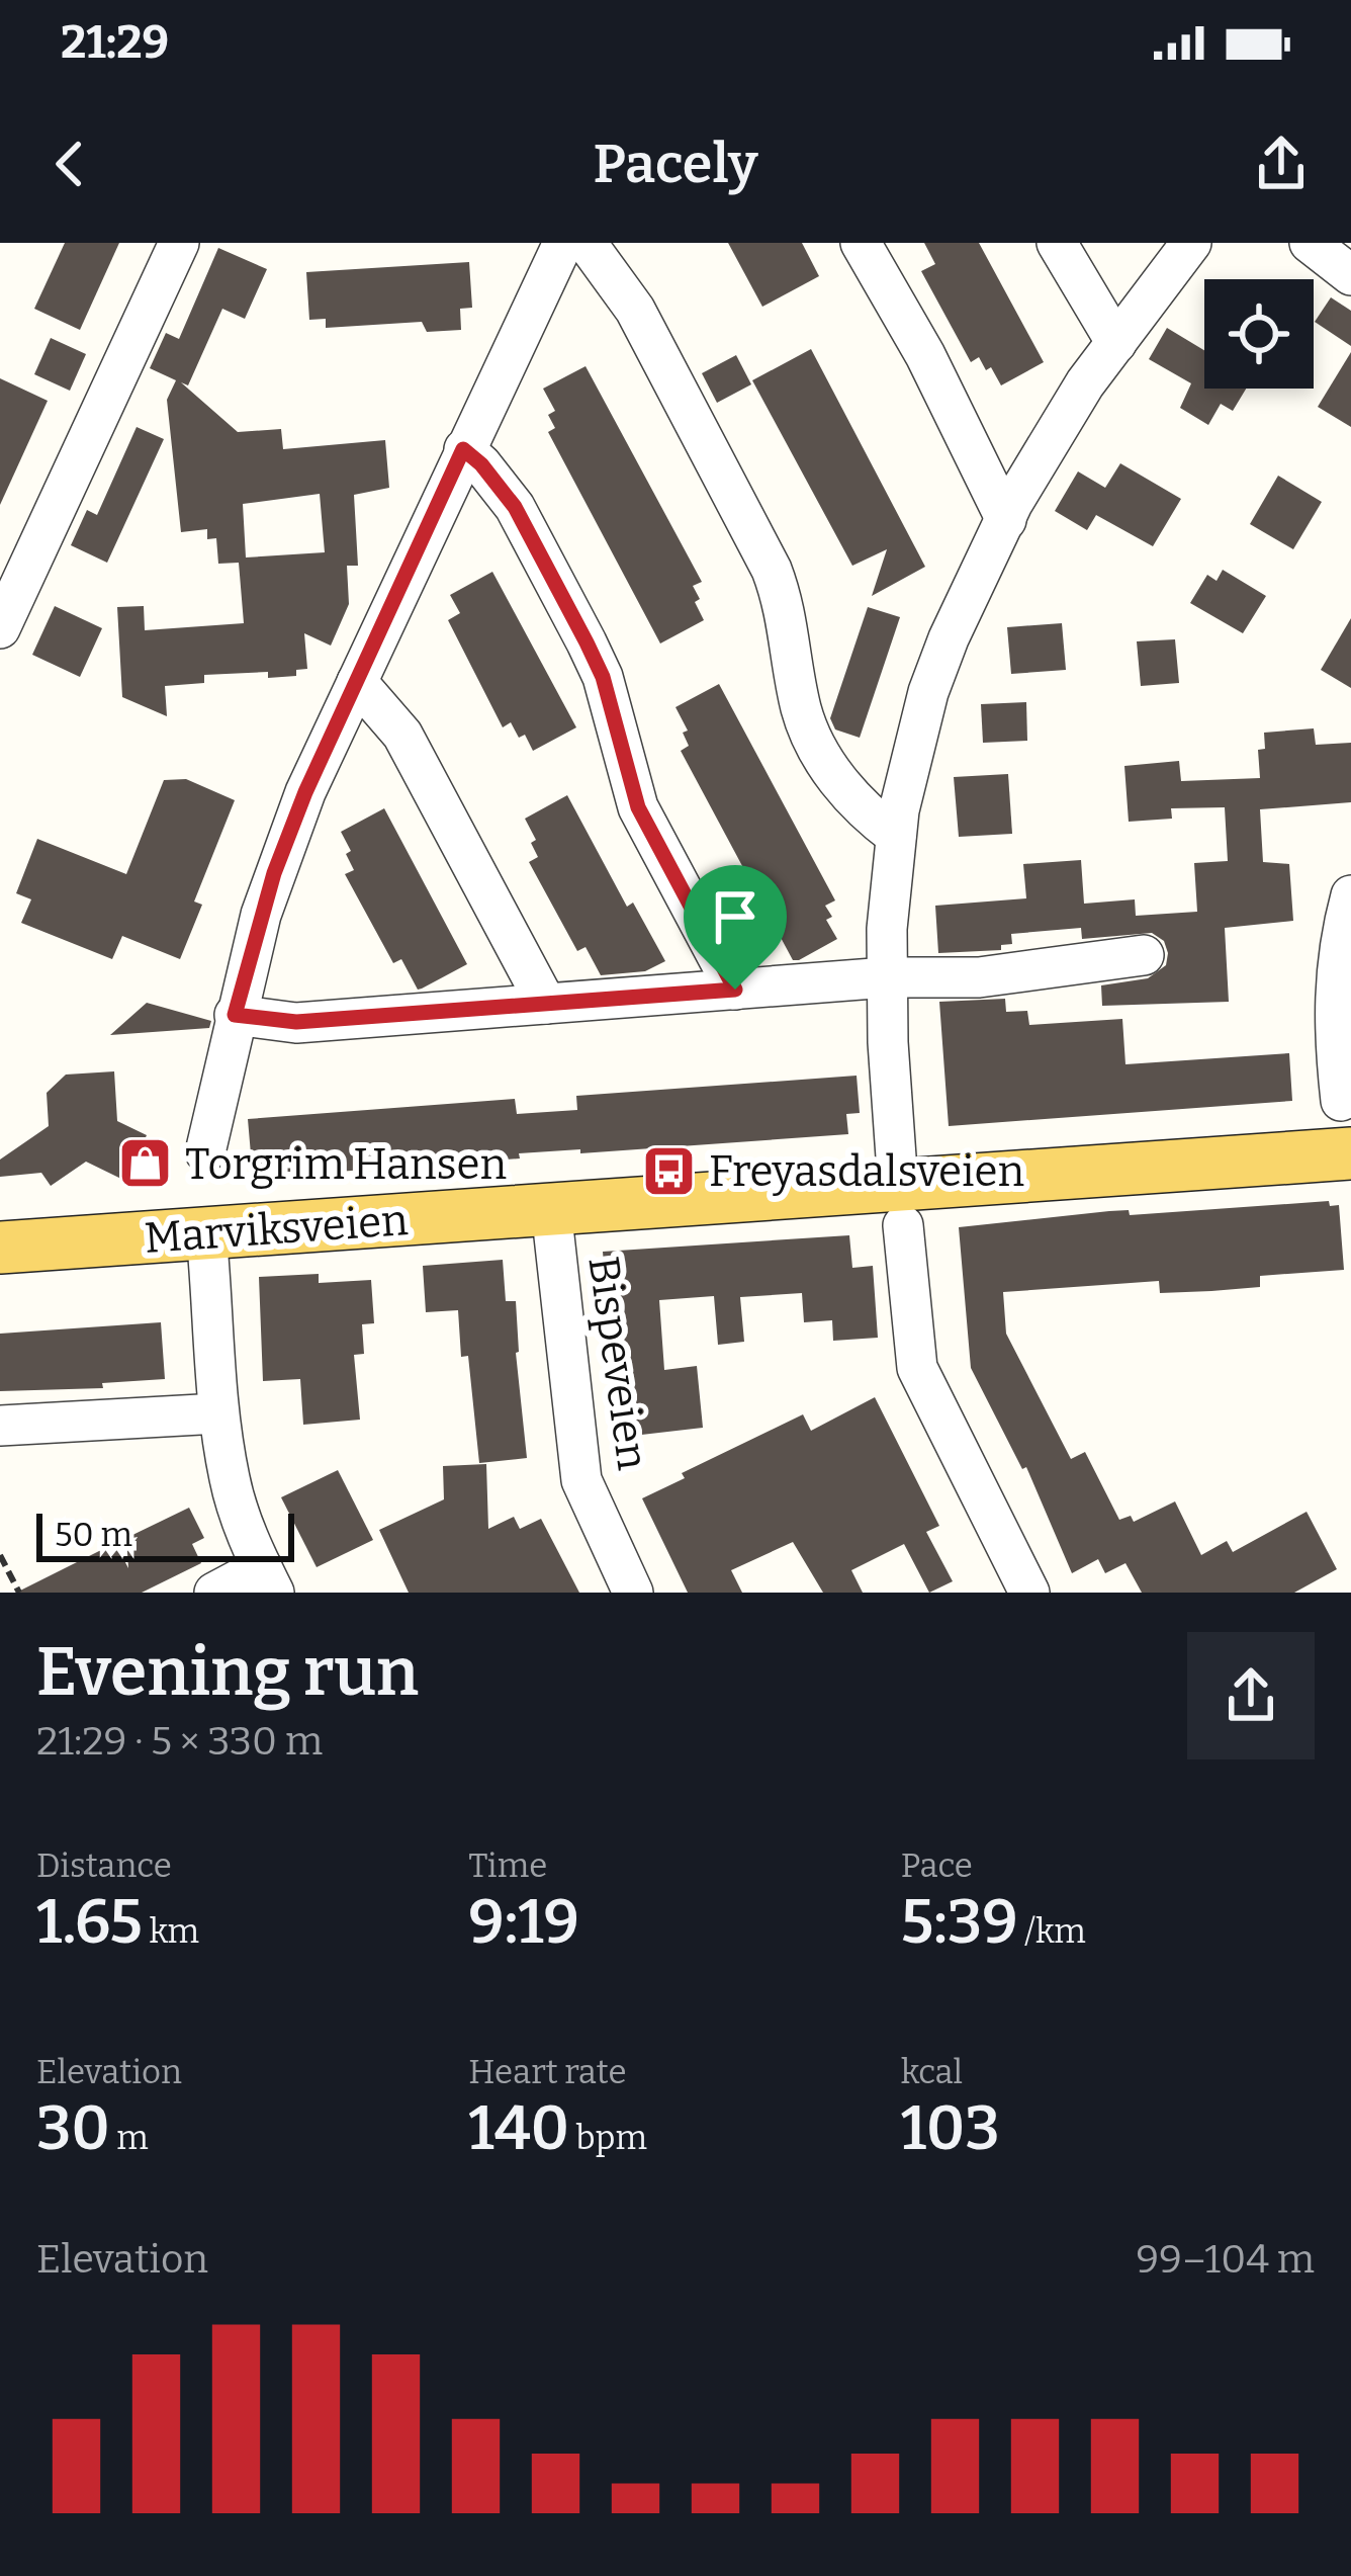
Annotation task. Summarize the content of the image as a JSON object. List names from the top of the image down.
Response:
{
  "streets": {
    "main road": ["Marviksveien"],
    "street": ["Bispeveien"]
  },
  "crossings": [
    ["Marviksveien", "Bispeveien"]
  ],
  "places": {
    "shop": ["Torgrim Hansen"],
    "bus stop": ["Freyasdalsveien"]
  },
  "scale_bar": "50 m",
  "page": {
    "status": "21:29",
    "header": "Pacely",
    "scale": "50 m",
    "heading": ["Evening run", "21:29 · 5 × 330 m"],
    "stats": [
      ["Distance", "1.65 km"],
      ["Time", "9:19"],
      ["Pace", "5:39 /km"],
      ["Elevation", "30 m"],
      ["Heart rate", "140 bpm"],
      ["kcal", "103"]
    ],
    "chart": ["Elevation", "99–104 m"]
  }
}
